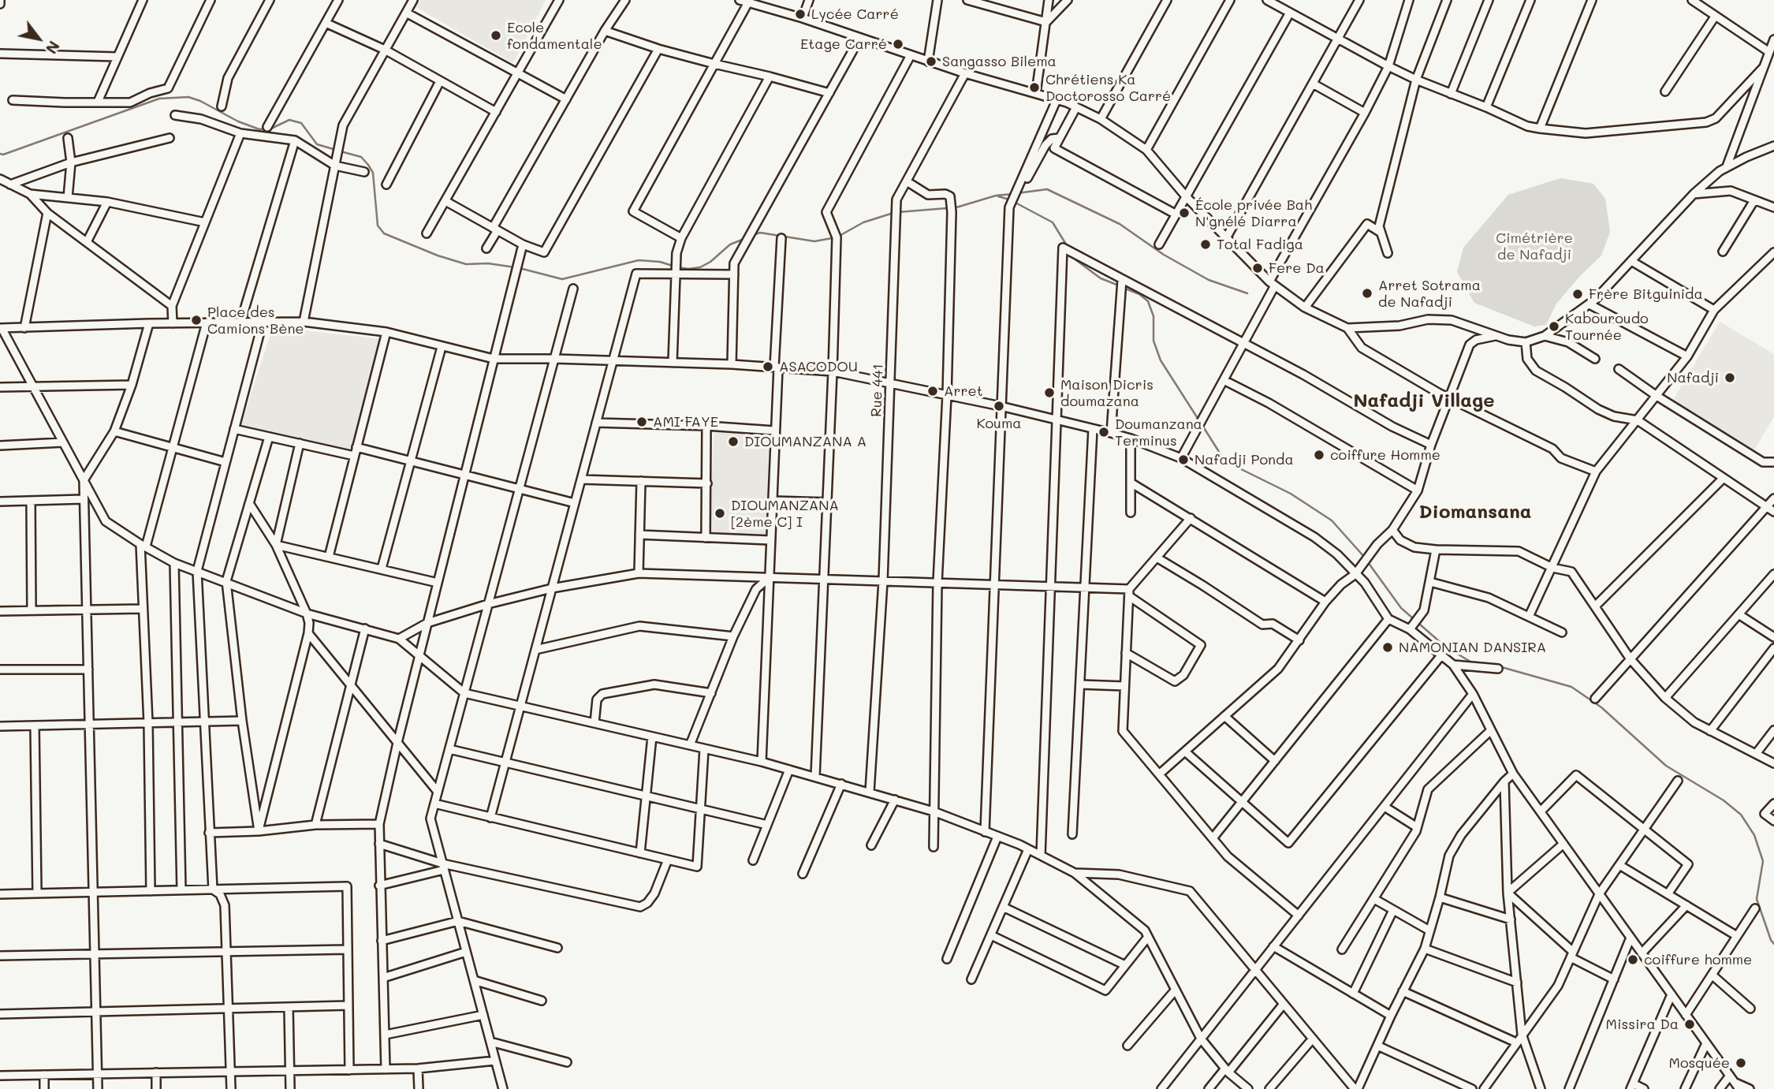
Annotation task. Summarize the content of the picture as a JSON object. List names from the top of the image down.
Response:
{
  "streets": {
    "street": ["Rue 441"]
  },
  "districts": ["Nafadji Village", "Diomansana"],
  "parks": ["Cimétrière de Nafadji"],
  "places": [
    "Lycée Carré",
    "Ecole fondamentale",
    "Etage Carré",
    "Sangasso Bilema",
    "Chrétiens Ka Doctorosso Carré",
    "École privée Bah N'gnélé Diarra",
    "Total Fadiga",
    "Fere Da",
    "Arret Sotrama de Nafadji",
    "Frère Bitguinida",
    "Place des Camions Bène",
    "Kabouroudo Tournée",
    "ASACODOU",
    "Nafadji",
    "Arret",
    "Maison Dicris doumazana",
    "Kouma",
    "AMI FAYE",
    "Doumanzana Terminus",
    "DIOUMANZANA A",
    "coiffure Homme",
    "Nafadji Ponda",
    "DIOUMANZANA [2ème C] I",
    "NAMONIAN DANSIRA",
    "coiffure homme",
    "Missira Da",
    "Mosquée"
  ],
  "north": "bottom right"
}
